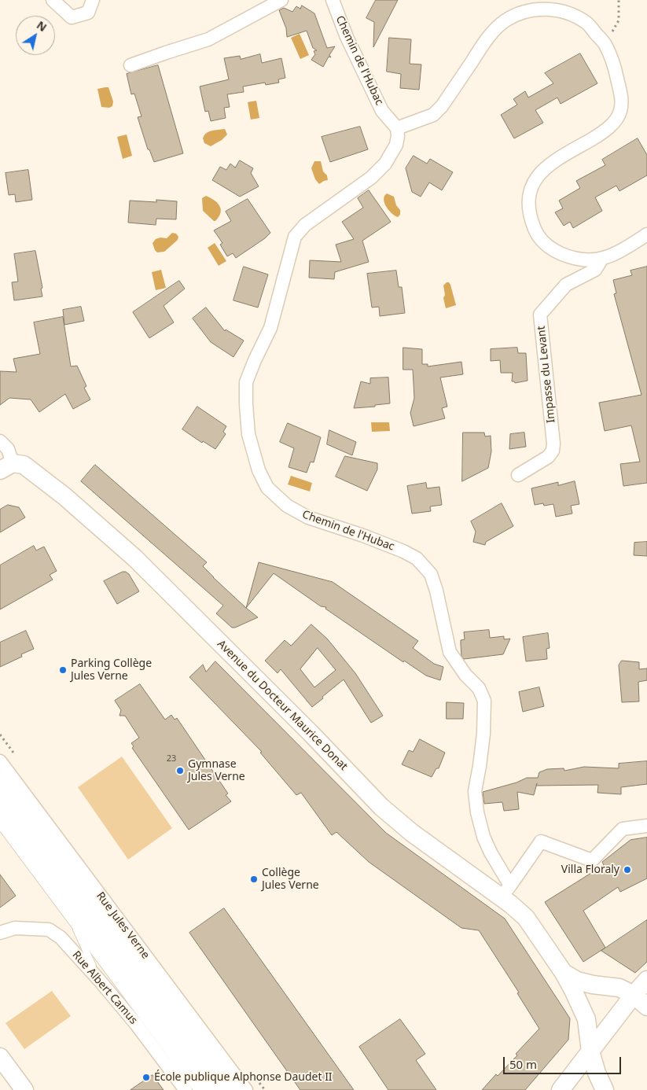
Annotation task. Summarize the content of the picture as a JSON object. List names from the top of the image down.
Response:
{
  "streets": {
    "street": [
      "Chemin de l'Hubac",
      "Impasse du Levant",
      "Avenue du Docteur Maurice Donat",
      "Rue Jules Verne",
      "Rue Albert Camus"
    ]
  },
  "crossings": [
    ["Chemin de l'Hubac", "Avenue du Docteur Maurice Donat"]
  ],
  "places": [
    "Parking Collège Jules Verne",
    "Gymnase Jules Verne",
    "Villa Floraly",
    "Collège Jules Verne",
    "École publique Alphonse Daudet II"
  ],
  "house_numbers": ["23"],
  "scale_bar": "50 m",
  "north": "top right"
}
